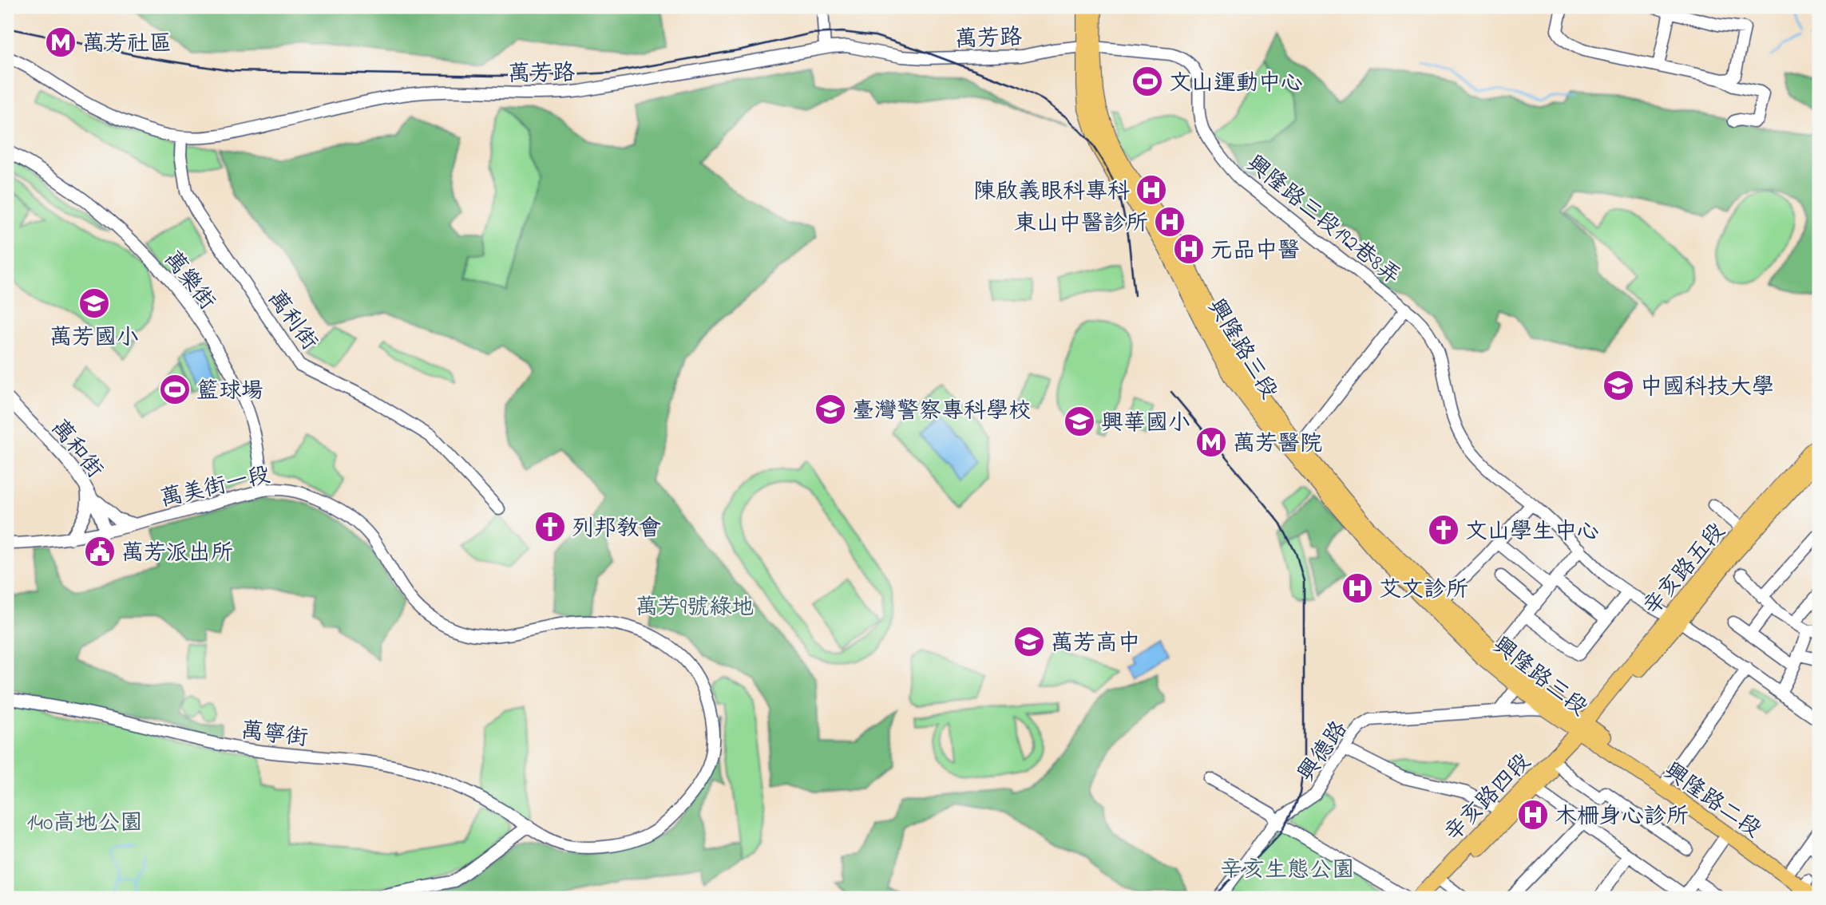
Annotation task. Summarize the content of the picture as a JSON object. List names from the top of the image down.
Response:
{
  "streets": {
    "main road": [
      "興隆路三段",
      "辛亥路五段",
      "辛亥路四段",
      "興隆路二段"
    ],
    "street": [
      "萬芳路",
      "興隆路三段192巷8弄",
      "萬樂街",
      "萬利街",
      "萬和街",
      "萬美街一段",
      "萬寧街",
      "興德路"
    ]
  },
  "crossings": [
    ["萬芳路", "興隆路三段192巷8弄"],
    ["萬芳路", "萬利街"],
    ["萬芳路", "興隆路三段"],
    ["興隆路三段192巷8弄", "興隆路三段"],
    ["興隆路三段192巷8弄", "辛亥路五段"],
    ["萬樂街", "萬美街一段"],
    ["興隆路三段", "辛亥路五段"],
    ["興隆路三段", "興德路"],
    ["興隆路三段", "辛亥路四段"],
    ["興隆路三段", "興隆路二段"],
    ["萬和街", "萬美街一段"],
    ["萬美街一段", "萬寧街"],
    ["辛亥路五段", "辛亥路四段"],
    ["辛亥路五段", "興隆路二段"],
    ["辛亥路四段", "興隆路二段"]
  ],
  "parks": ["萬芳9號綠地", "140高地公園", "辛亥生態公園"],
  "places": {
    "metro station": ["萬芳社區", "萬芳醫院"],
    "sports": ["文山運動中心", "籃球場"],
    "hospital": [
      "陳啟義眼科專科",
      "東山中醫診所",
      "元品中醫",
      "艾文診所",
      "木柵身心診所"
    ],
    "school or university": [
      "萬芳國小",
      "中國科技大學",
      "臺灣警察專科學校",
      "興華國小",
      "萬芳高中"
    ],
    "church": ["列邦教會", "文山學生中心"],
    "public building": ["萬芳派出所"]
  }
}
